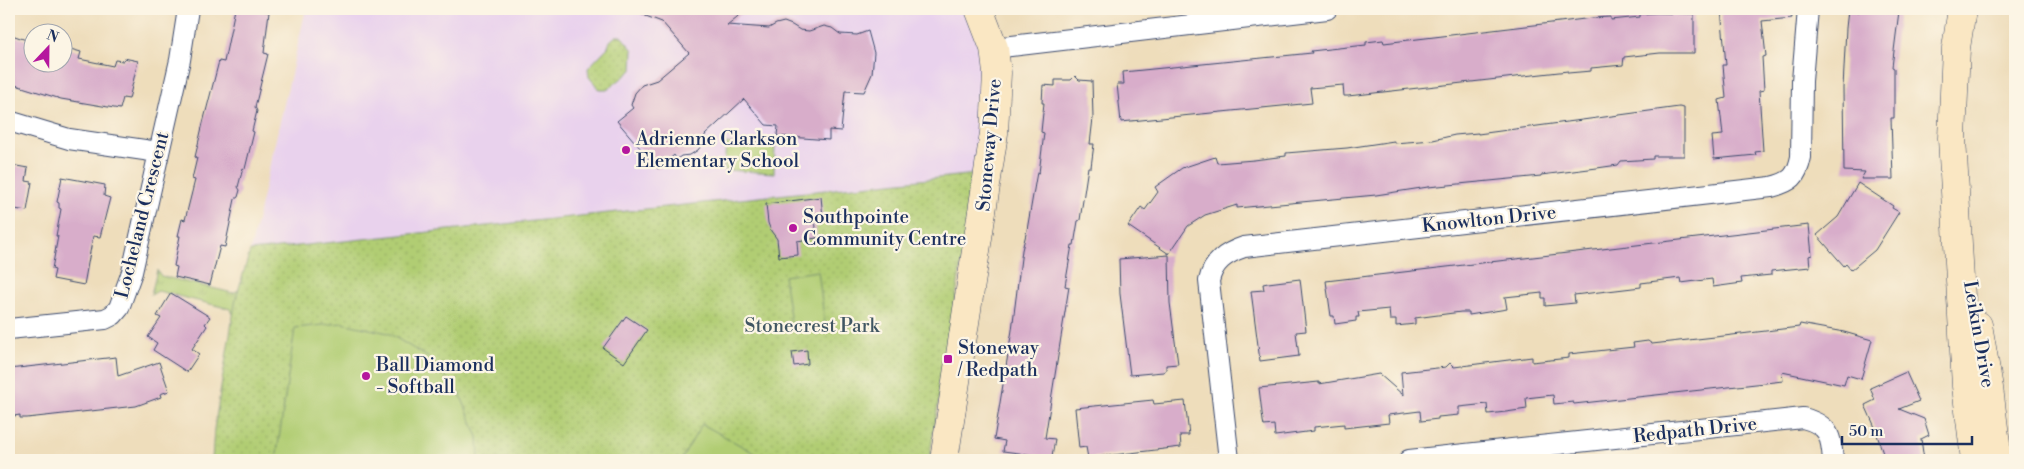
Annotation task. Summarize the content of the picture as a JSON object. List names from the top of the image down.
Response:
{
  "streets": {
    "street": [
      "Stoneway Drive",
      "Locheland Crescent",
      "Knowlton Drive",
      "Leikin Drive",
      "Redpath Drive"
    ]
  },
  "parks": ["Stonecrest Park"],
  "places": {
    "other": ["Adrienne Clarkson Elementary School", "Southpointe Community Centre", "Ball Diamond - Softball"],
    "transit": ["Stoneway / Redpath"]
  },
  "scale_bar": "50 m",
  "north": "top"
}
